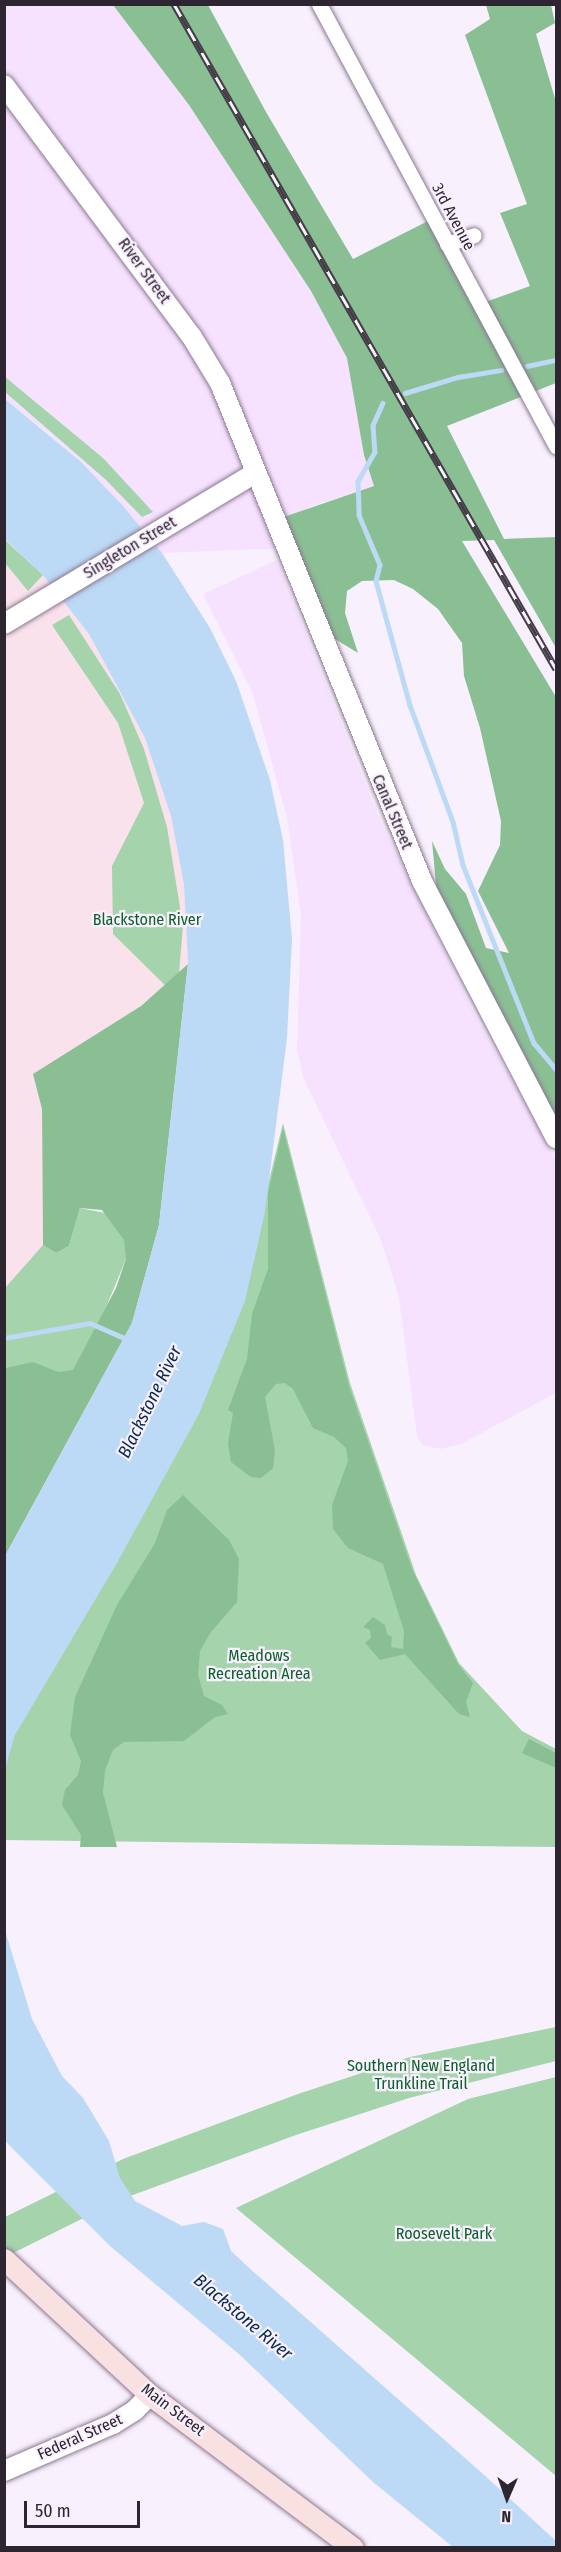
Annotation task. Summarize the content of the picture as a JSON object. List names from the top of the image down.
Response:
{
  "streets": {
    "main road": ["Main Street"],
    "street": [
      "3rd Avenue",
      "River Street",
      "Singleton Street",
      "Canal Street",
      "Federal Street"
    ]
  },
  "crossings": [
    ["River Street", "Singleton Street"],
    ["River Street", "Canal Street"],
    ["Singleton Street", "Canal Street"],
    ["Main Street", "Federal Street"]
  ],
  "water": ["Blackstone River"],
  "parks": [
    "Blackstone River",
    "Meadows Recreation Area",
    "Southern New England Trunkline Trail",
    "Roosevelt Park"
  ],
  "scale_bar": "50 m",
  "north": "bottom"
}
